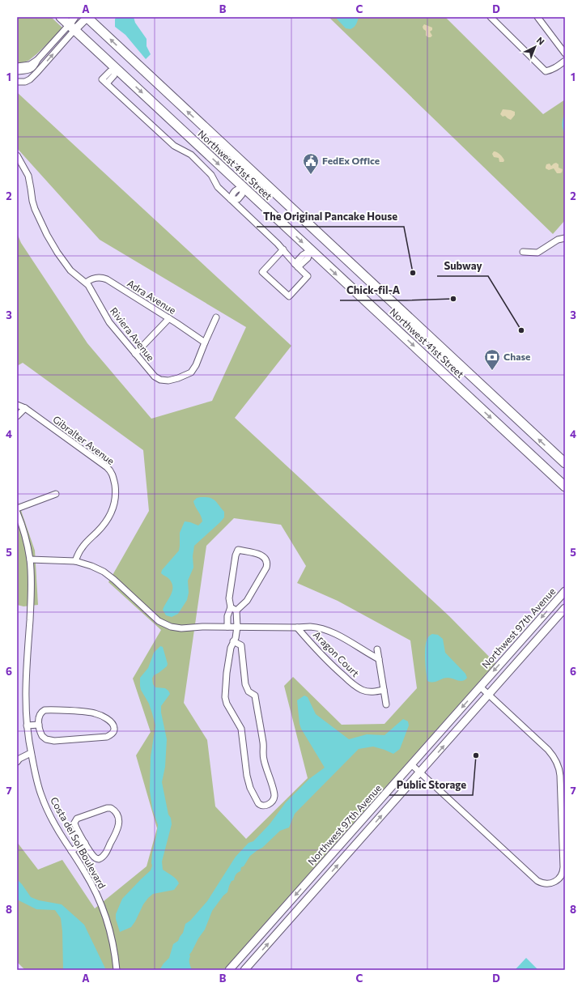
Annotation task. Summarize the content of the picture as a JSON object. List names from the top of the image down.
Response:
{
  "streets": {
    "main road": ["Northwest 41st Street"],
    "street": [
      "Adra Avenue",
      "Riviera Avenue",
      "Gibralter Avenue",
      "Northwest 97th Avenue",
      "Aragon Court",
      "Costa del Sol Boulevard"
    ]
  },
  "crossings": [
    ["Adra Avenue", "Riviera Avenue"]
  ],
  "places": {
    "public building": ["FedEx Office"],
    "other": [
      "The Original Pancake House",
      "Chick-fil-A",
      "Subway",
      "Public Storage"
    ],
    "bank": ["Chase"]
  },
  "north": "top right",
  "grid": {
    "columns": [
      "A",
      "B",
      "C",
      "D"
    ],
    "rows": [
      "1",
      "2",
      "3",
      "4",
      "5",
      "6",
      "7",
      "8"
    ]
  }
}
